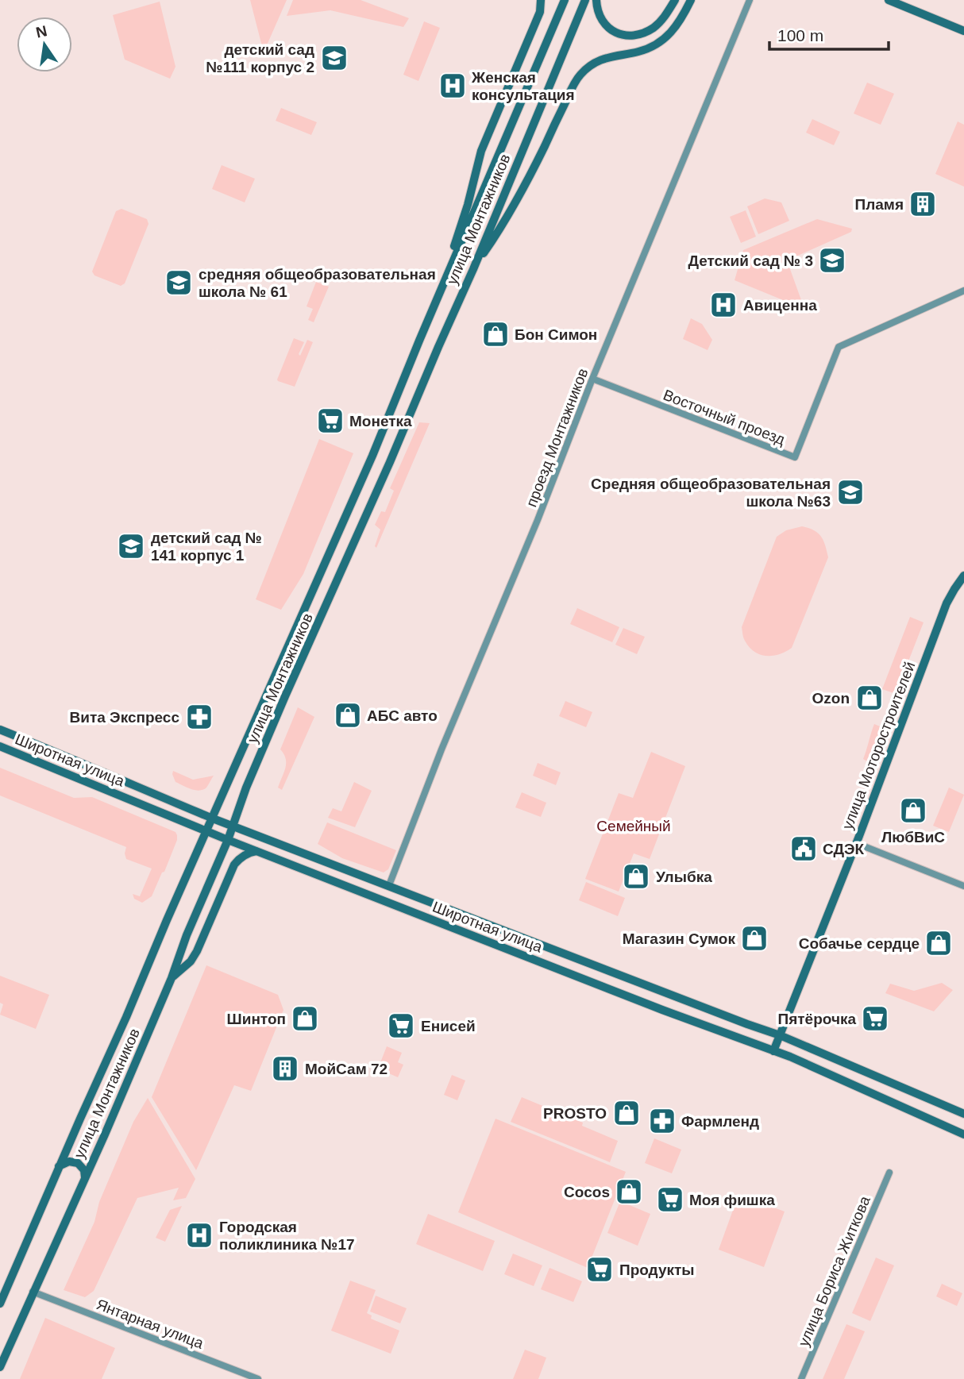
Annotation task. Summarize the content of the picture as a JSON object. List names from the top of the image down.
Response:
{
  "streets": {
    "main road": ["улица Монтажников", "улица Моторостроителей", "Широтная улица"],
    "street": [
      "Восточный проезд",
      "проезд Монтажников",
      "улица Бориса Житкова",
      "Янтарная улица"
    ]
  },
  "crossings": [
    ["улица Монтажников", "Широтная улица"],
    ["улица Монтажников", "Янтарная улица"],
    ["Восточный проезд", "проезд Монтажников"],
    ["проезд Монтажников", "Широтная улица"],
    ["улица Моторостроителей", "Широтная улица"]
  ],
  "parks": ["Семейный"],
  "places": {
    "school or university": [
      "детский сад №111 корпус 2",
      "Детский сад № 3",
      "средняя общеобразовательная школа № 61",
      "Средняя общеобразовательная школа №63",
      "детский сад № 141 корпус 1"
    ],
    "hospital": ["Женская консультация", "Авиценна", "Городская поликлиника №17"],
    "building": ["Пламя", "МойСам 72"],
    "shop": [
      "Бон Симон",
      "Ozon",
      "АБС авто",
      "ЛюбВиС",
      "Улыбка",
      "Магазин Сумок",
      "Собачье сердце",
      "Шинтоп",
      "PROSTO",
      "Cocos"
    ],
    "supermarket": [
      "Монетка",
      "Пятёрочка",
      "Енисей",
      "Моя фишка",
      "Продукты"
    ],
    "pharmacy": ["Вита Экспресс", "Фармленд"],
    "public building": ["СДЭК"]
  },
  "scale_bar": "100 m",
  "north": "top"
}
